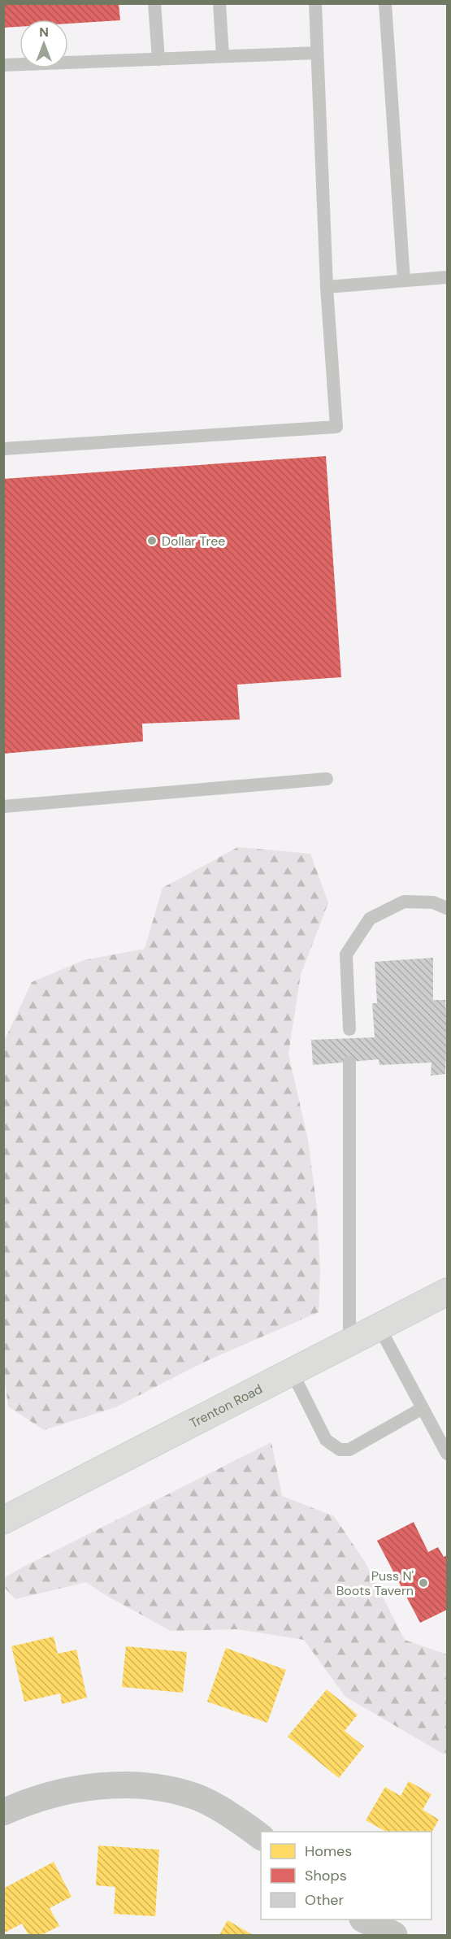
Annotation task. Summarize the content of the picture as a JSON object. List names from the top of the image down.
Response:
{
  "streets": {
    "main road": ["Trenton Road"]
  },
  "places": ["Dollar Tree", "Puss N' Boots Tavern"],
  "legend": ["Homes", "Shops", "Other"],
  "north": "top"
}
